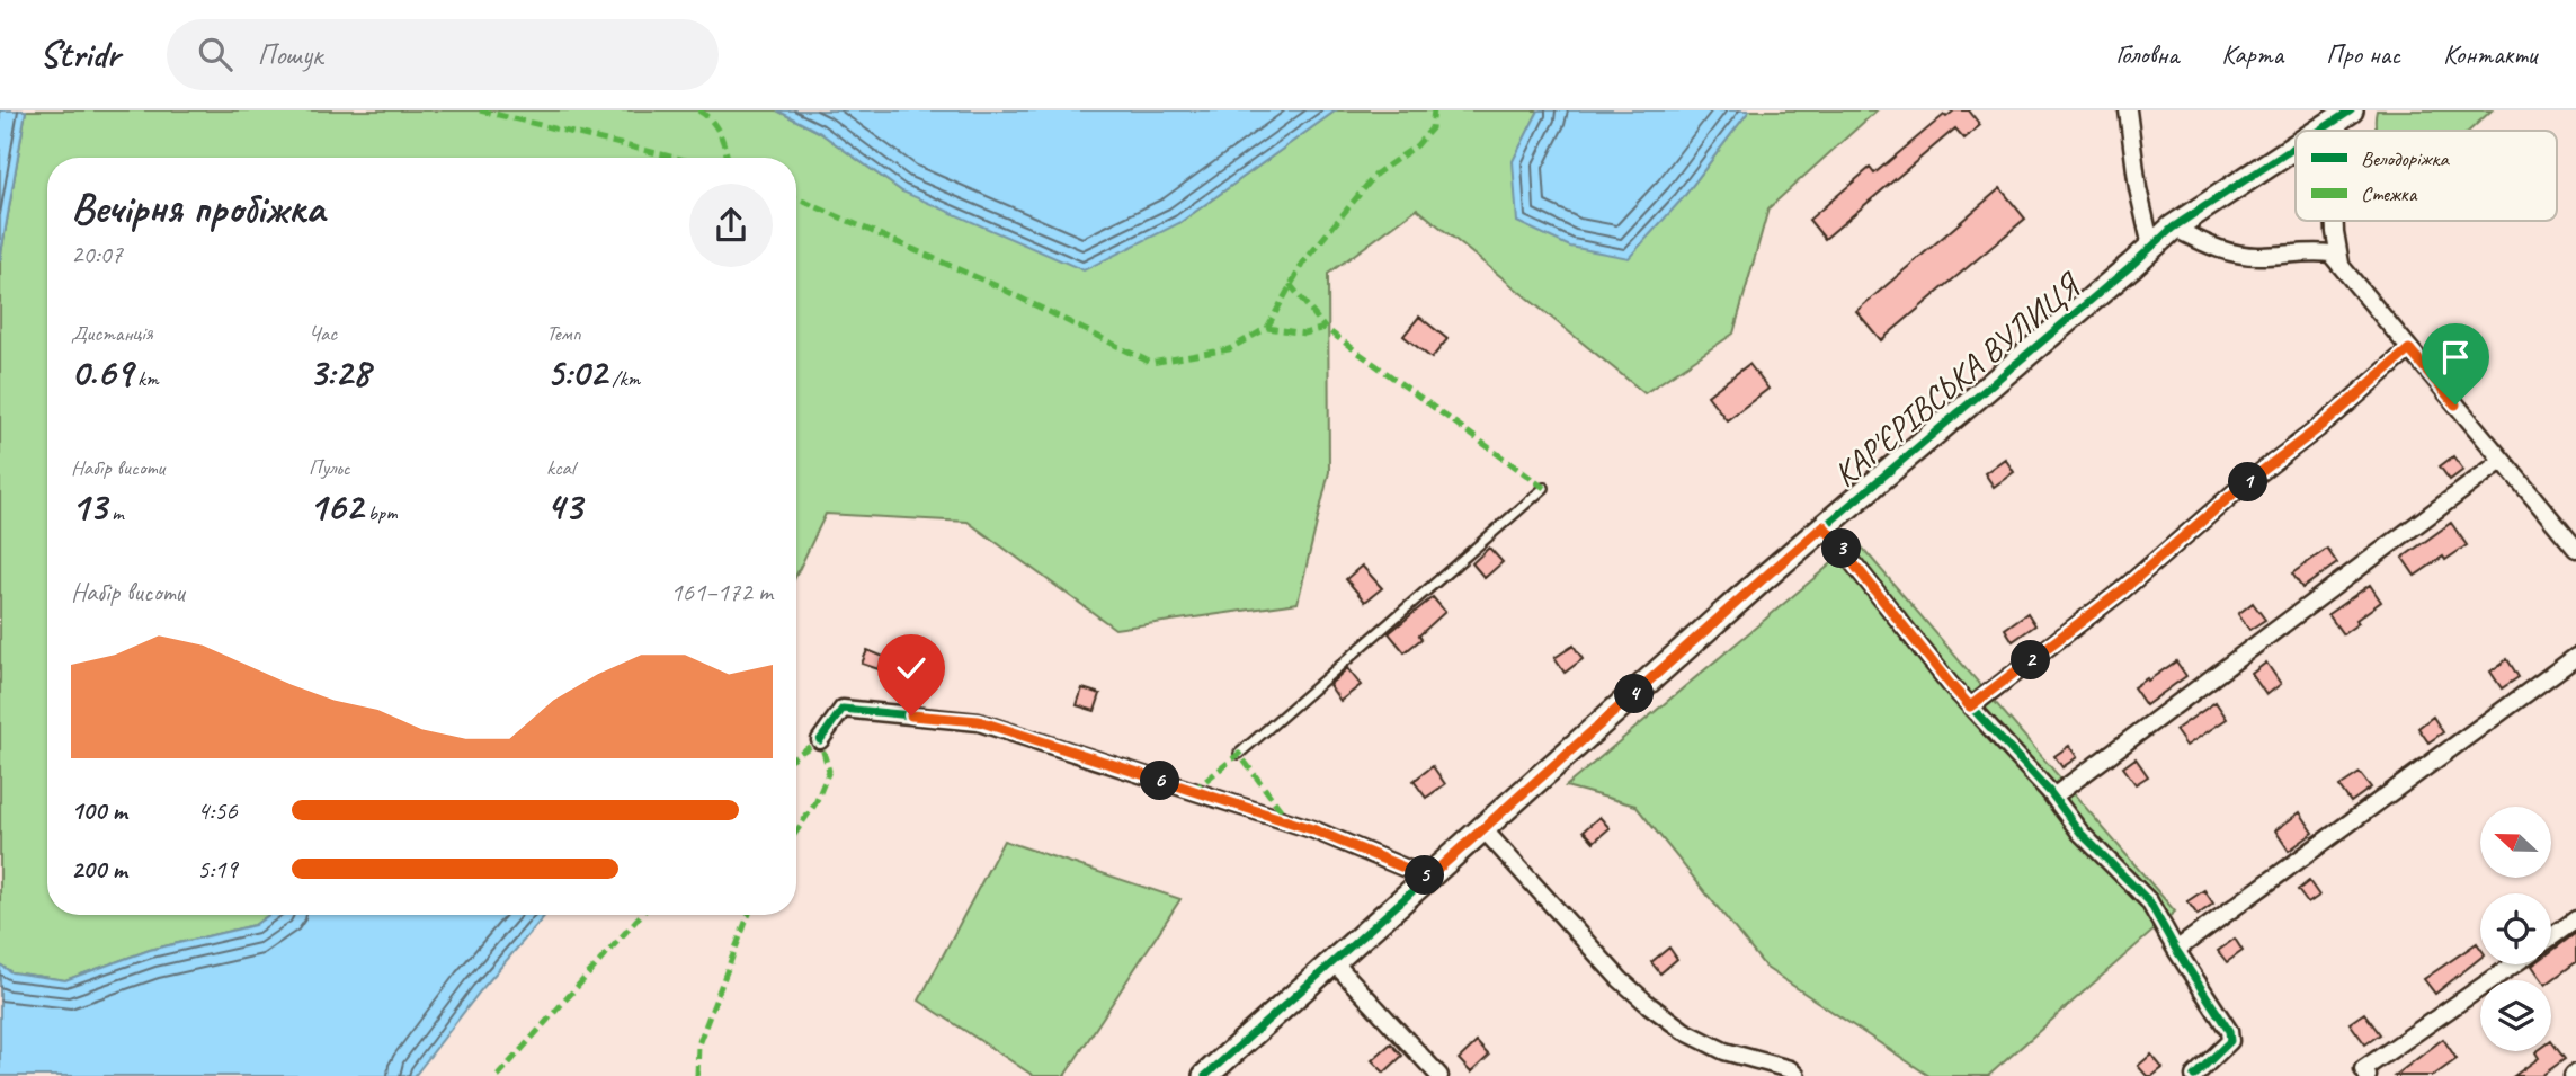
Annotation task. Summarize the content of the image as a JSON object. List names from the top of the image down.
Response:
{
  "streets": {
    "street": ["КАР'ЄРІВСЬКА ВУЛИЦЯ"]
  },
  "legend": ["Велодоріжка", "Стежка"],
  "north": "left",
  "page": {
    "header": "Stridr",
    "search": "Пошук",
    "nav": [
      "Головна",
      "Карта",
      "Про нас",
      "Контакти"
    ],
    "heading": ["Вечірня пробіжка", "20:07"],
    "stats": [
      ["Дистанція", "0.69 km"],
      ["Час", "3:28"],
      ["Темп", "5:02 /km"],
      ["Набір висоти", "13 m"],
      ["Пульс", "162 bpm"],
      ["kcal", "43"]
    ],
    "pins": [
      "1",
      "3",
      "2",
      "4",
      "6",
      "5"
    ],
    "chart": ["Набір висоти", "161–172 m"],
    "list": [
      {
        "name": "100 m",
        "note": "4:56"
      },
      {
        "name": "200 m",
        "note": "5:19"
      }
    ]
  }
}
